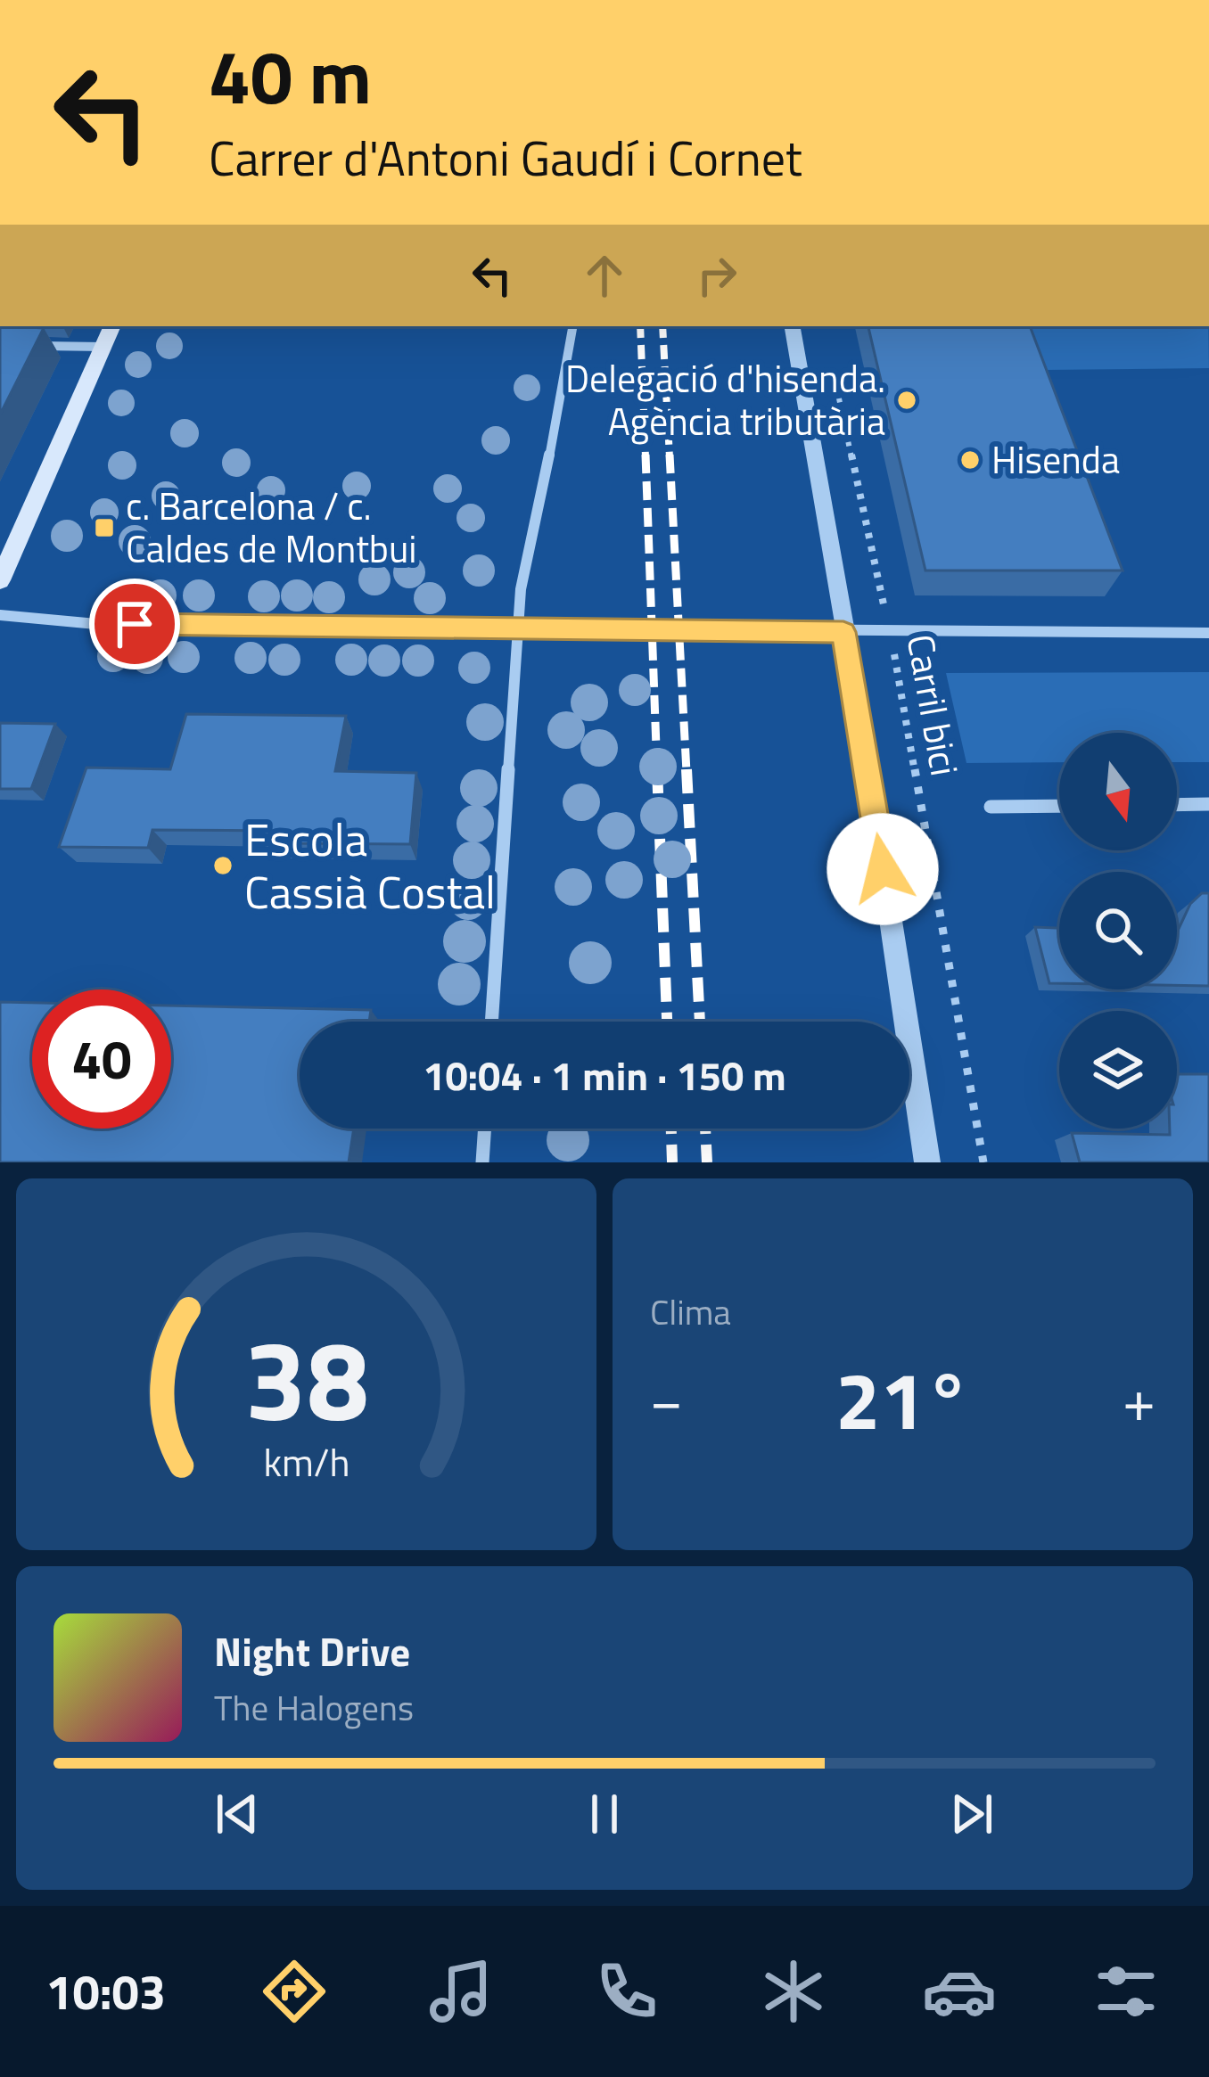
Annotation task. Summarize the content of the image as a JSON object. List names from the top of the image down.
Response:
{
  "streets": {
    "path": ["Carril bici"]
  },
  "places": {
    "other": ["Delegació d'hisenda. Agència tributària", "Hisenda", "Escola Cassià Costal"],
    "transit": ["c. Barcelona / c. Caldes de Montbui"]
  },
  "north": "bottom",
  "page": {
    "turn": ["40 m", "Carrer d'Antoni Gaudí i Cornet"],
    "limit": "40",
    "trip": "10:04 · 1 min · 150 m",
    "tile": "Clima",
    "heat": ["−", "21°", "+"],
    "song": ["Night Drive", "The Halogens"],
    "tabs": "10:03",
    "gauge": ["38", "km/h"]
  }
}
